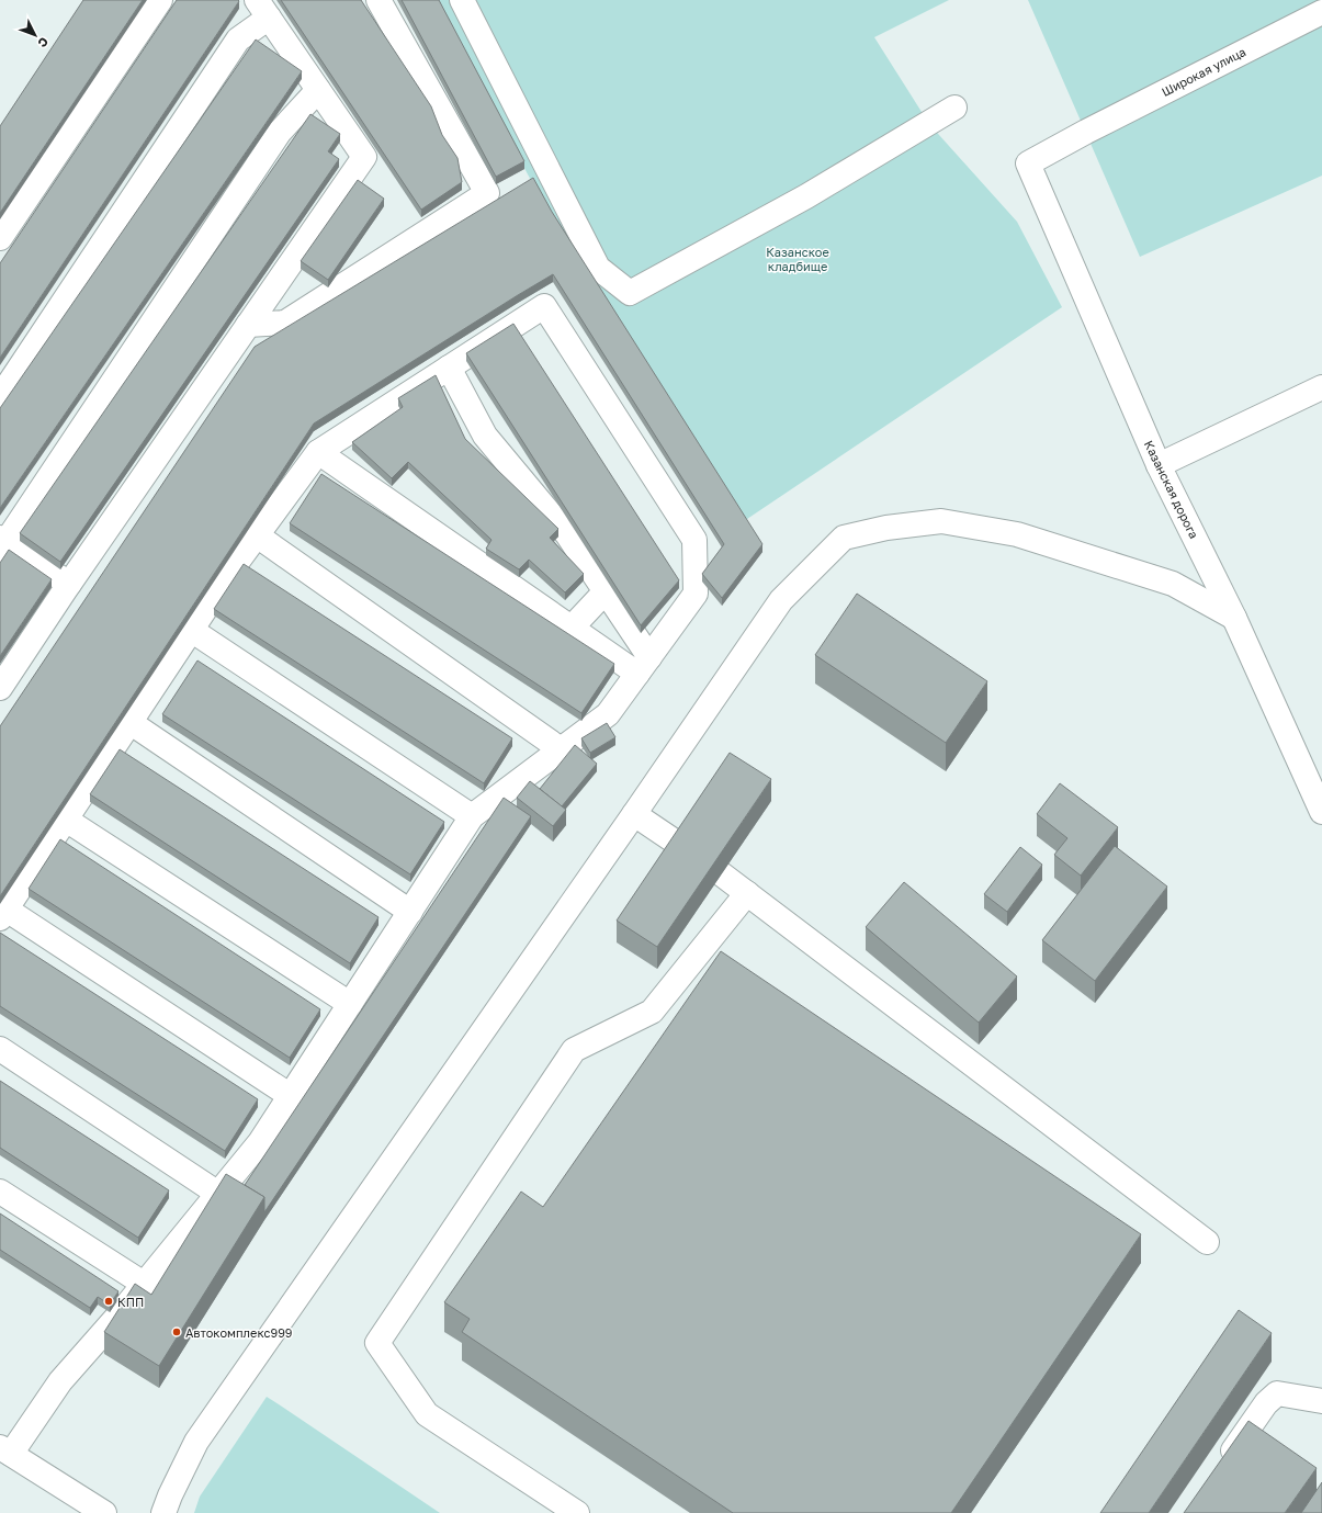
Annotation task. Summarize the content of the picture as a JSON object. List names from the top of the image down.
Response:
{
  "streets": {
    "street": ["Широкая улица", "Казанская дорога"]
  },
  "crossings": [
    ["Широкая улица", "Казанская дорога"]
  ],
  "parks": ["Казанское кладбище"],
  "places": ["КПП", "Автокомплекс999"],
  "north": "bottom right"
}
